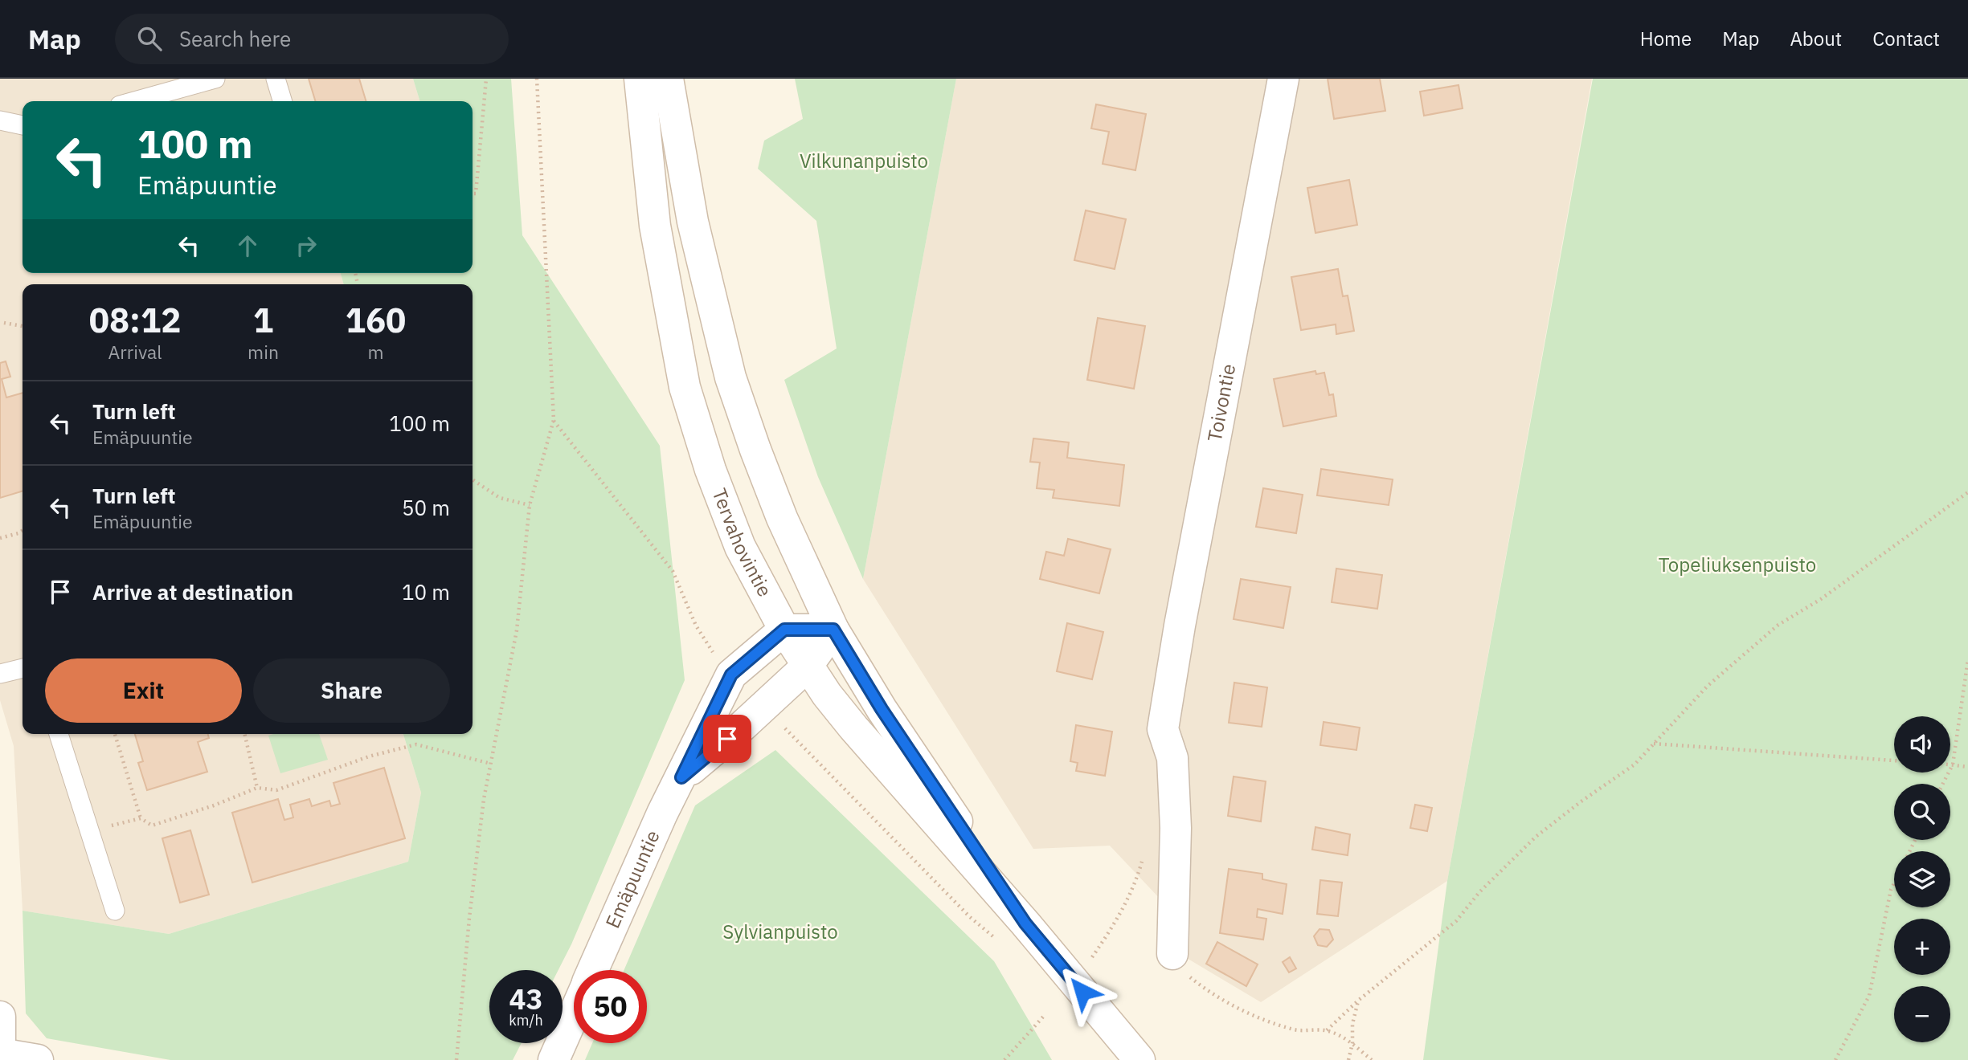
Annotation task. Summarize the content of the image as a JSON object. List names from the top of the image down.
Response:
{
  "streets": {
    "main road": ["Toivontie", "Tervahovintie", "Emäpuuntie"]
  },
  "crossings": [
    ["Tervahovintie", "Emäpuuntie"]
  ],
  "parks": ["Vilkunanpuisto", "Topeliuksenpuisto", "Sylvianpuisto"],
  "page": {
    "header": "Map",
    "search": "Search here",
    "nav": [
      "Home",
      "Map",
      "About",
      "Contact"
    ],
    "turn": ["100 m", "Emäpuuntie"],
    "eta": [
      "08:12",
      "Arrival",
      "1",
      "min",
      "160",
      "m"
    ],
    "list": [
      {
        "name": "Turn left",
        "note": "Emäpuuntie",
        "value": "100 m"
      },
      {
        "name": "Turn left",
        "note": "Emäpuuntie",
        "value": "50 m"
      },
      {
        "name": "Arrive at destination",
        "value": "10 m"
      }
    ],
    "buttons": ["Exit", "Share"],
    "map_buttons": ["+", "−"],
    "speed": "43 km/h",
    "limit": "50"
  }
}
